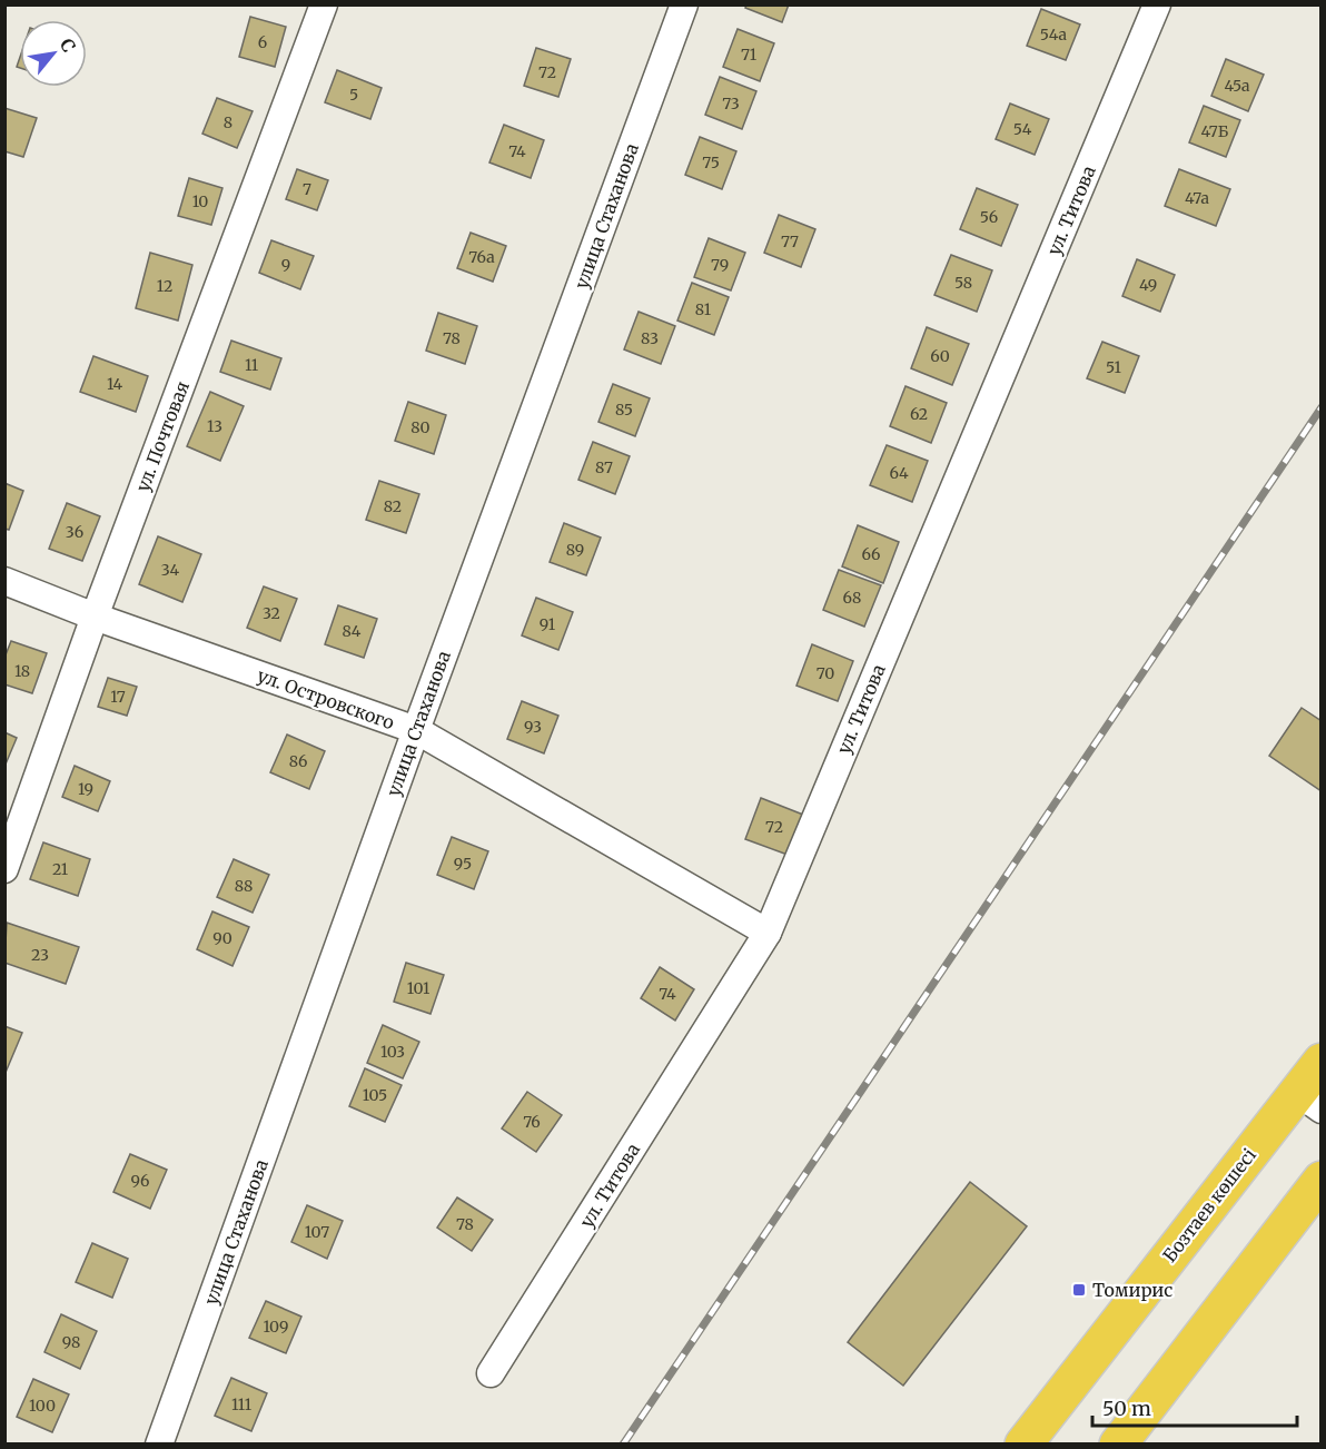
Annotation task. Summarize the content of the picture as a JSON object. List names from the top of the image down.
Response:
{
  "streets": {
    "highway": ["Бозтаев көшесі"],
    "street": [
      "ул. Титова",
      "улица Стаханова",
      "ул. Почтовая",
      "ул. Островского"
    ]
  },
  "crossings": [
    ["ул. Титова", "ул. Островского"],
    ["улица Стаханова", "ул. Островского"],
    ["ул. Почтовая", "ул. Островского"]
  ],
  "places": {
    "transit": ["Томирис"]
  },
  "house_numbers": [
    "54а",
    "6",
    "71",
    "72",
    "45а",
    "5",
    "73",
    "8",
    "54",
    "47Б",
    "74",
    "75",
    "7",
    "47а",
    "10",
    "56",
    "77",
    "76а",
    "9",
    "79",
    "58",
    "49",
    "12",
    "81",
    "78",
    "83",
    "60",
    "11",
    "51",
    "14",
    "85",
    "62",
    "13",
    "80",
    "87",
    "64",
    "82",
    "36",
    "89",
    "66",
    "34",
    "68",
    "32",
    "91",
    "84",
    "18",
    "70",
    "17",
    "93",
    "86",
    "19",
    "72",
    "95",
    "21",
    "88",
    "90",
    "23",
    "101",
    "74",
    "103",
    "105",
    "76",
    "96",
    "78",
    "107",
    "109",
    "98",
    "111",
    "100"
  ],
  "scale_bar": "50 m",
  "north": "top right"
}
